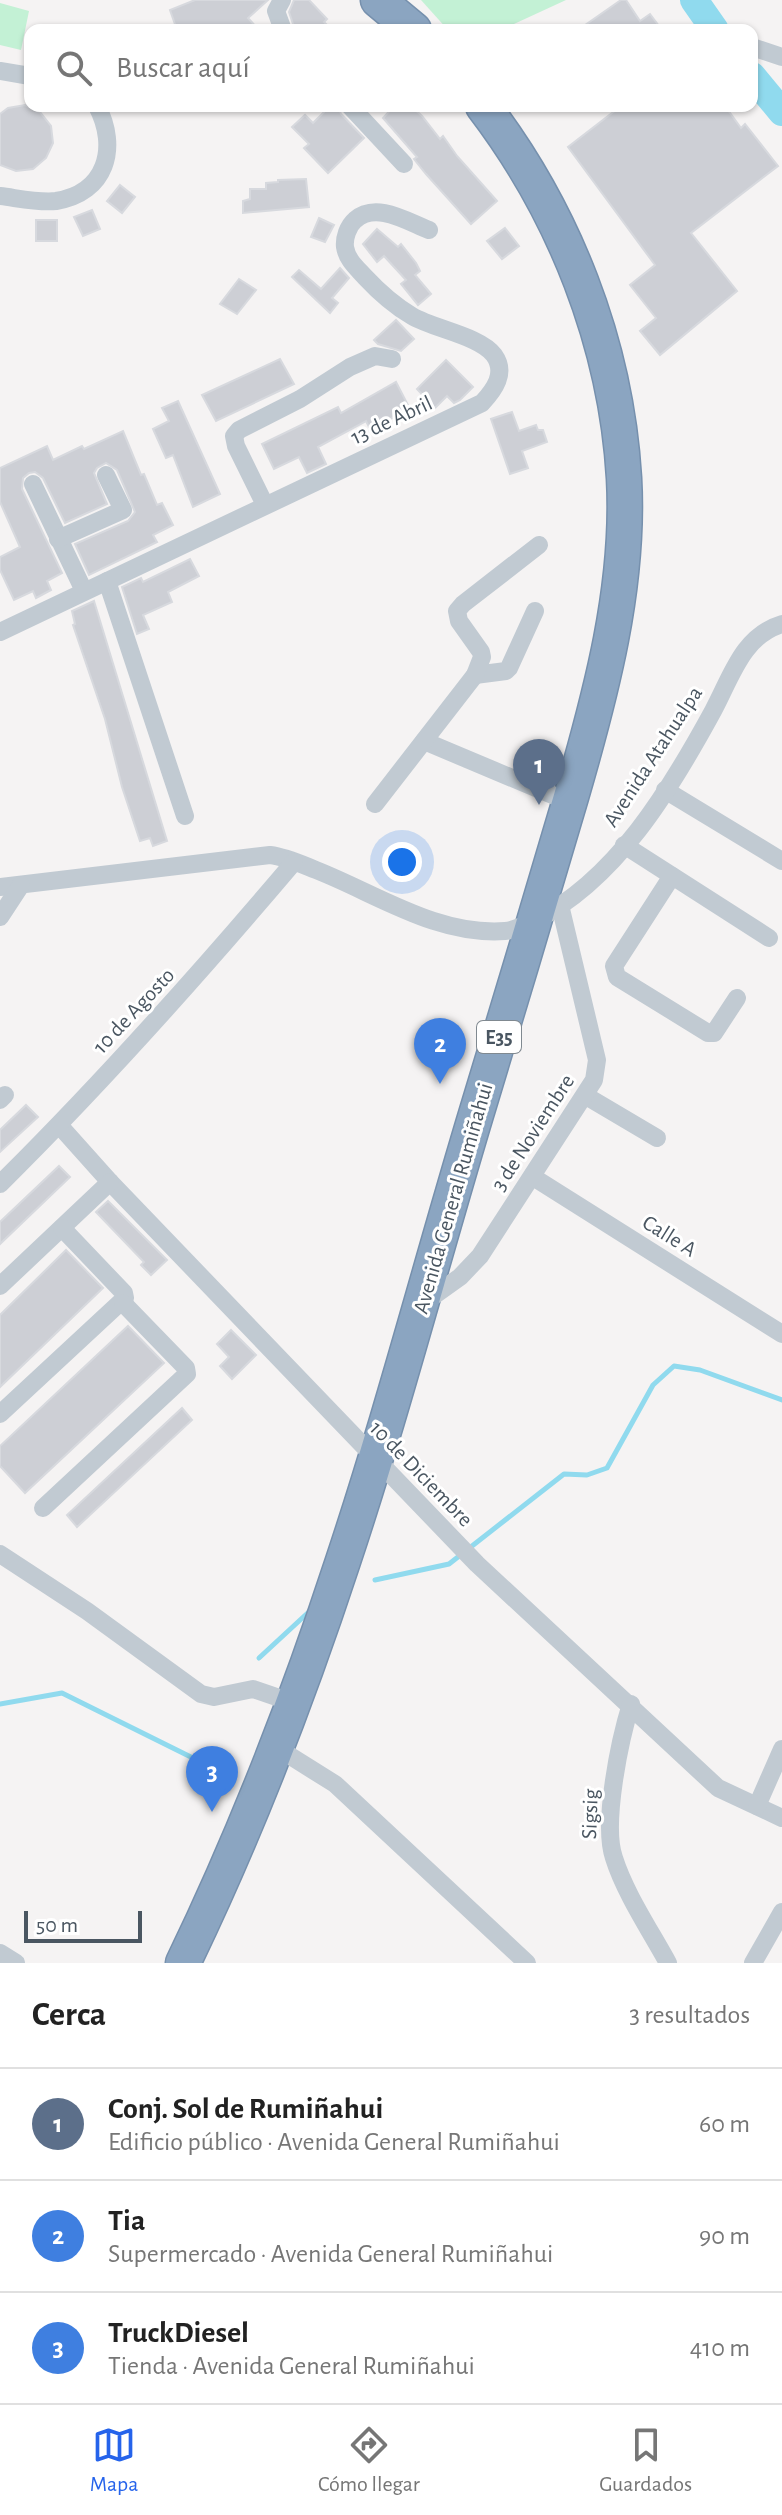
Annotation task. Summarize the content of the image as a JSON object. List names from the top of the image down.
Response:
{
  "streets": {
    "highway": ["E35", "Avenida General Rumiñahui"],
    "street": [
      "13 de Abril",
      "Avenida Atahualpa",
      "10 de Agosto",
      "3 de Noviembre",
      "Calle A",
      "10 de Diciembre",
      "Sigsig"
    ]
  },
  "crossings": [
    ["Avenida Atahualpa", "10 de Agosto"],
    ["Avenida Atahualpa", "3 de Noviembre"],
    ["Avenida Atahualpa", "Avenida General Rumiñahui"],
    ["10 de Agosto", "10 de Diciembre"],
    ["3 de Noviembre", "Avenida General Rumiñahui"],
    ["3 de Noviembre", "Calle A"],
    ["Avenida General Rumiñahui", "10 de Diciembre"],
    ["10 de Diciembre", "Sigsig"]
  ],
  "scale_bar": "50 m",
  "page": {
    "search": "Buscar aquí",
    "pins": ["1", "2", "3"],
    "scale": "50 m",
    "heading": ["Cerca", "3 resultados"],
    "list": [
      {
        "mark": "1",
        "name": "Conj. Sol de Rumiñahui",
        "note": "Edificio público · Avenida General Rumiñahui",
        "value": "60 m"
      },
      {
        "mark": "2",
        "name": "Tia",
        "note": "Supermercado · Avenida General Rumiñahui",
        "value": "90 m"
      },
      {
        "mark": "3",
        "name": "TruckDiesel",
        "note": "Tienda · Avenida General Rumiñahui",
        "value": "410 m"
      }
    ],
    "nav": ["Mapa", "Cómo llegar", "Guardados"]
  }
}
